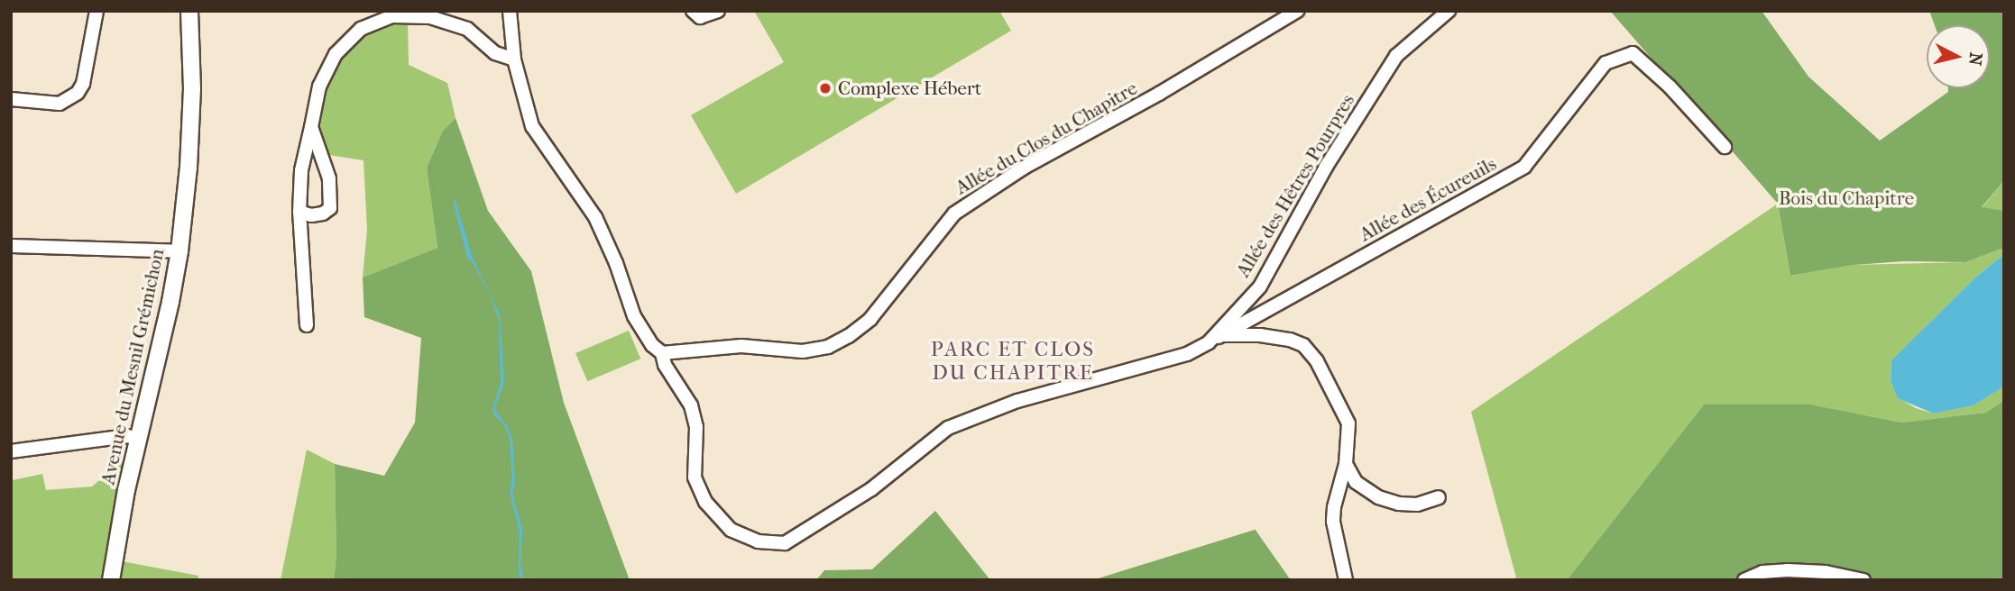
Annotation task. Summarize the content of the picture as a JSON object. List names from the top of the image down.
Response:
{
  "streets": {
    "street": [
      "Allée du Clos du Chapitre",
      "Allée des Hêtres Pourpres",
      "Allée des Écureuils",
      "Avenue du Mesnil Grémichon"
    ]
  },
  "crossings": [
    ["Allée du Clos du Chapitre", "Allée des Hêtres Pourpres"],
    ["Allée des Hêtres Pourpres", "Allée des Écureuils"]
  ],
  "districts": ["PARC ET CLOS DU CHAPITRE"],
  "parks": ["Bois du Chapitre"],
  "places": ["Complexe Hébert"],
  "north": "right"
}
